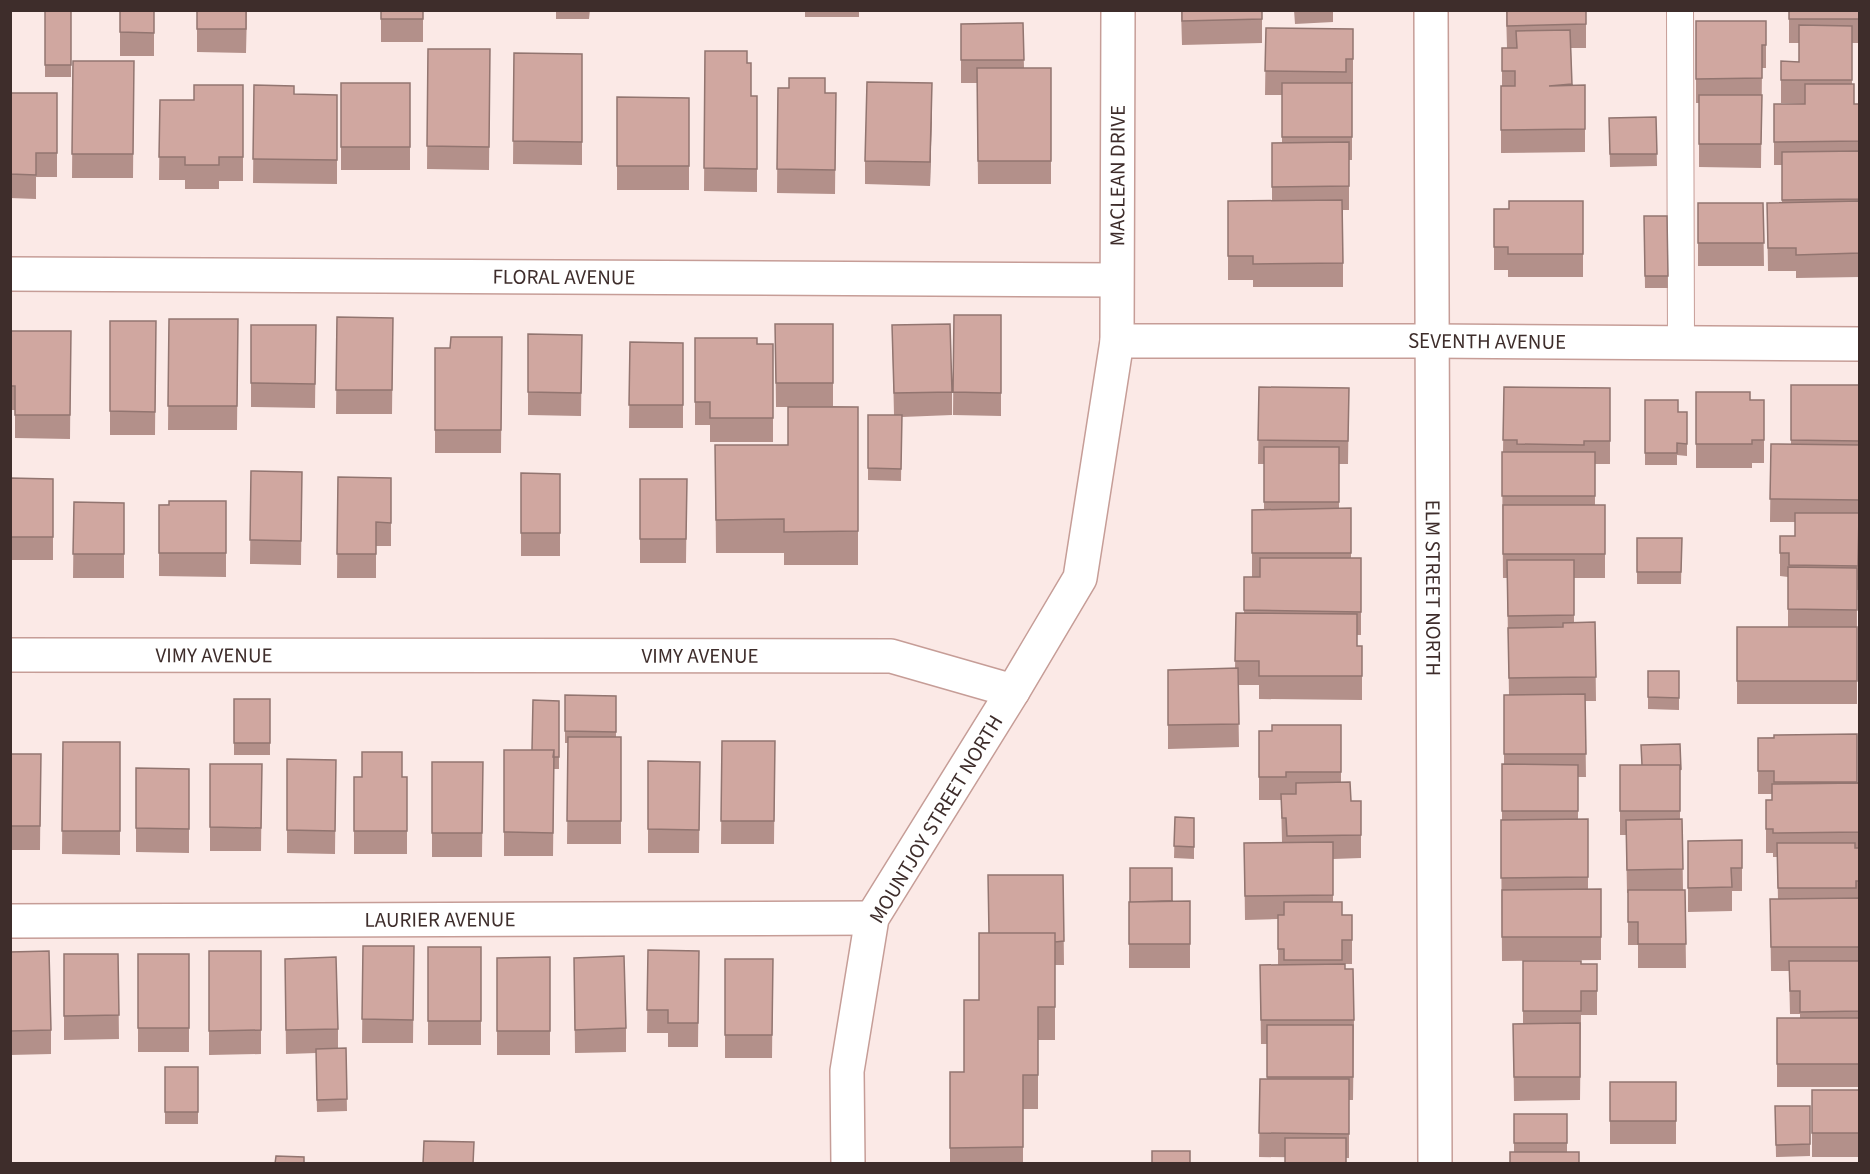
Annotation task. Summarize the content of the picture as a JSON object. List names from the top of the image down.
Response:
{
  "streets": {
    "street": [
      "MACLEAN DRIVE",
      "FLORAL AVENUE",
      "SEVENTH AVENUE",
      "ELM STREET NORTH",
      "VIMY AVENUE",
      "MOUNTJOY STREET NORTH",
      "LAURIER AVENUE"
    ]
  },
  "crossings": [
    ["MACLEAN DRIVE", "FLORAL AVENUE"],
    ["MACLEAN DRIVE", "SEVENTH AVENUE"],
    ["SEVENTH AVENUE", "ELM STREET NORTH"],
    ["VIMY AVENUE", "MOUNTJOY STREET NORTH"],
    ["MOUNTJOY STREET NORTH", "LAURIER AVENUE"]
  ]
}
